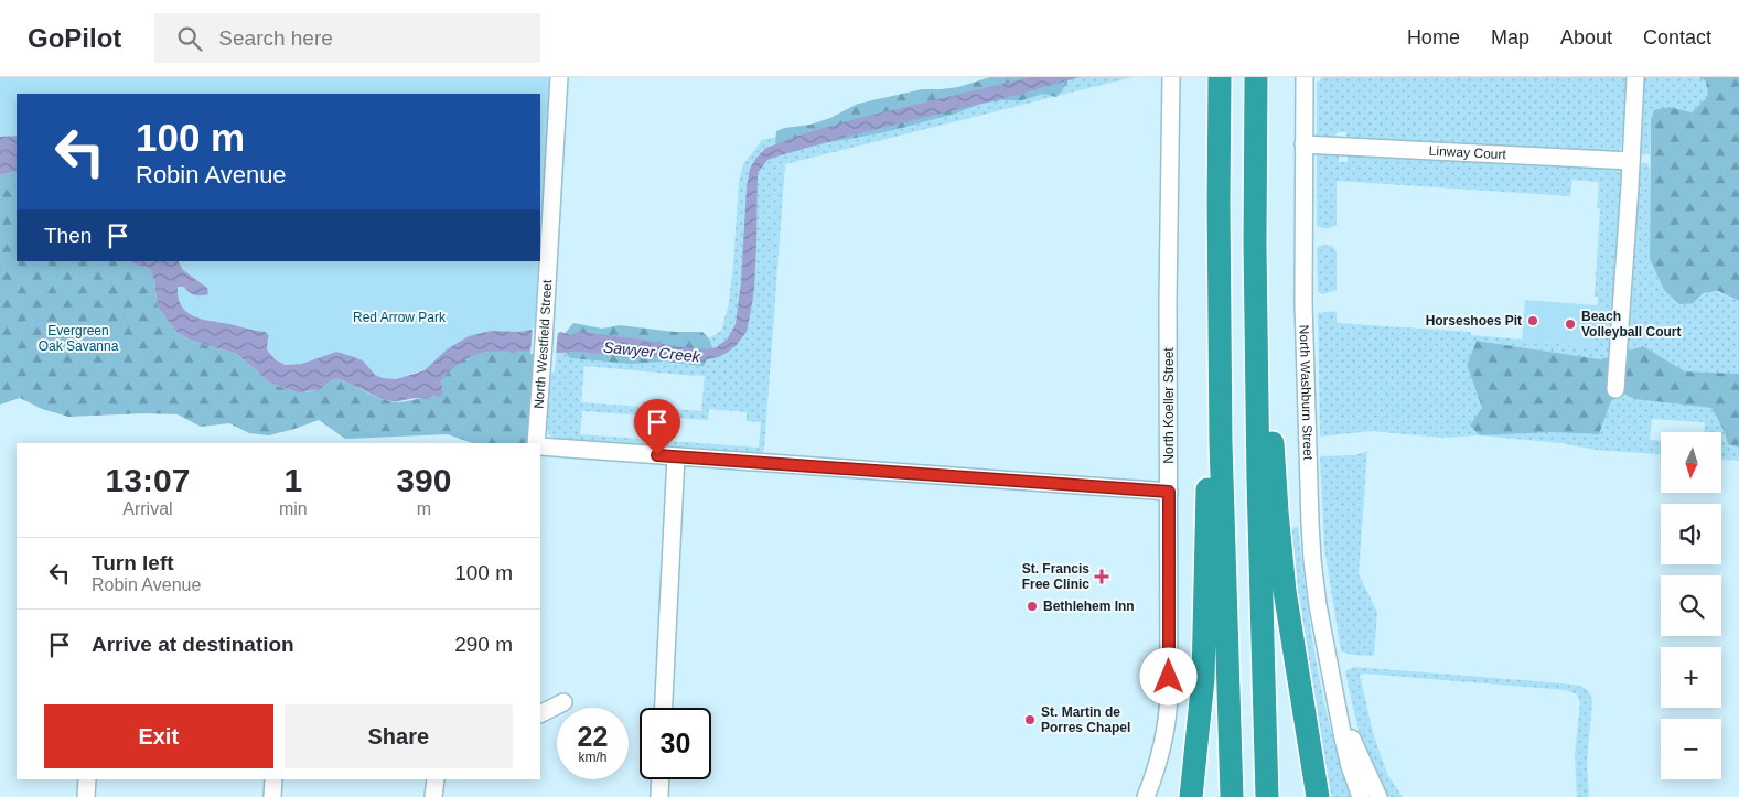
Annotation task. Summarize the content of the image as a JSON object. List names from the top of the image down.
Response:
{
  "streets": {
    "street": [
      "Linway Court",
      "North Westfield Street",
      "North Washburn Street",
      "North Koeller Street"
    ]
  },
  "crossings": [
    ["Linway Court", "North Washburn Street"]
  ],
  "water": ["Sawyer Creek"],
  "parks": ["Red Arrow Park", "Evergreen Oak Savanna"],
  "places": {
    "other": [
      "Horseshoes Pit",
      "Beach Volleyball Court",
      "Bethlehem Inn",
      "St. Martin de Porres Chapel"
    ],
    "health": ["St. Francis Free Clinic"]
  },
  "north": "bottom",
  "page": {
    "header": "GoPilot",
    "search": "Search here",
    "nav": [
      "Home",
      "Map",
      "About",
      "Contact"
    ],
    "turn": ["100 m", "Robin Avenue"],
    "then": "Then",
    "map_buttons": ["+", "−"],
    "eta": [
      "13:07",
      "Arrival",
      "1",
      "min",
      "390",
      "m"
    ],
    "list": [
      {
        "name": "Turn left",
        "note": "Robin Avenue",
        "value": "100 m"
      },
      {
        "name": "Arrive at destination",
        "value": "290 m"
      }
    ],
    "buttons": ["Exit", "Share"],
    "speed": "22 km/h",
    "limit": "30"
  }
}
